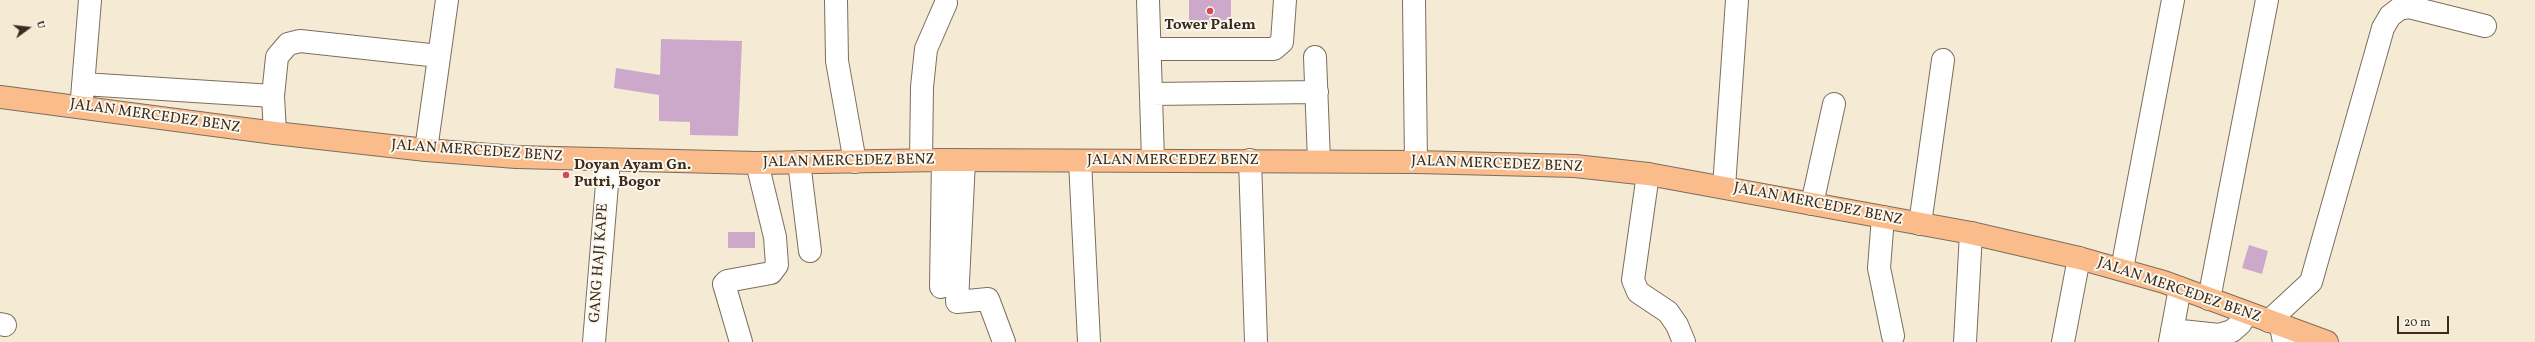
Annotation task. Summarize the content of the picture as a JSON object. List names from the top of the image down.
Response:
{
  "streets": {
    "main road": ["JALAN MERCEDEZ BENZ"],
    "street": ["GANG HAJI KAPE"]
  },
  "crossings": [
    ["JALAN MERCEDEZ BENZ", "GANG HAJI KAPE"]
  ],
  "places": ["Tower Palem", "Doyan Ayam Gn. Putri, Bogor"],
  "scale_bar": "20 m",
  "north": "right"
}
